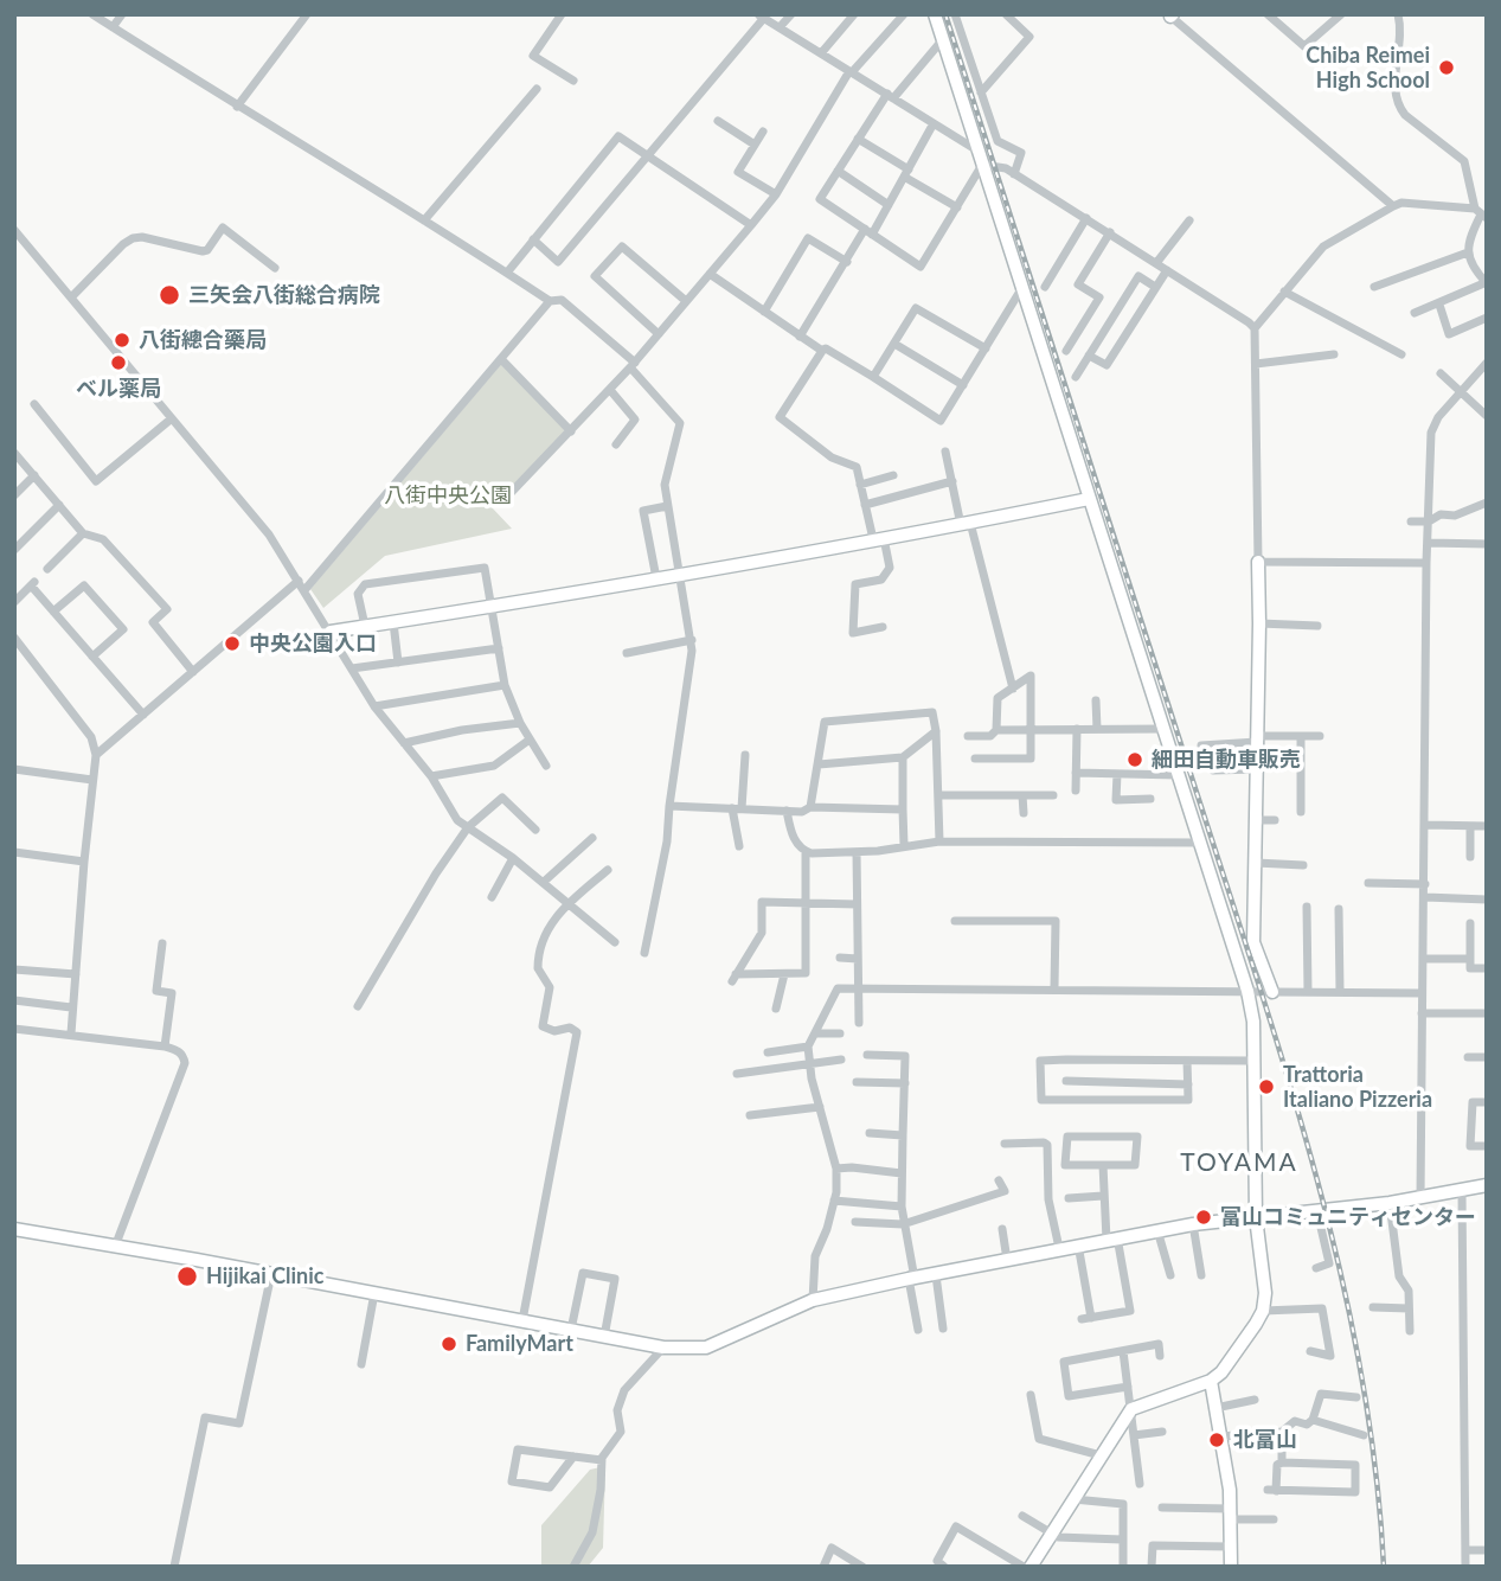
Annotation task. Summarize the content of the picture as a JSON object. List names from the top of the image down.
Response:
{
  "districts": ["TOYAMA"],
  "parks": ["八街中央公園"],
  "places": [
    "Chiba Reimei High School",
    "三矢会八街総合病院",
    "八街總合藥局",
    "ベル薬局",
    "中央公園入口",
    "細田自動車販売",
    "Trattoria Italiano Pizzeria",
    "富山コミュニティセンター",
    "Hijikai Clinic",
    "FamilyMart",
    "北富山"
  ]
}
